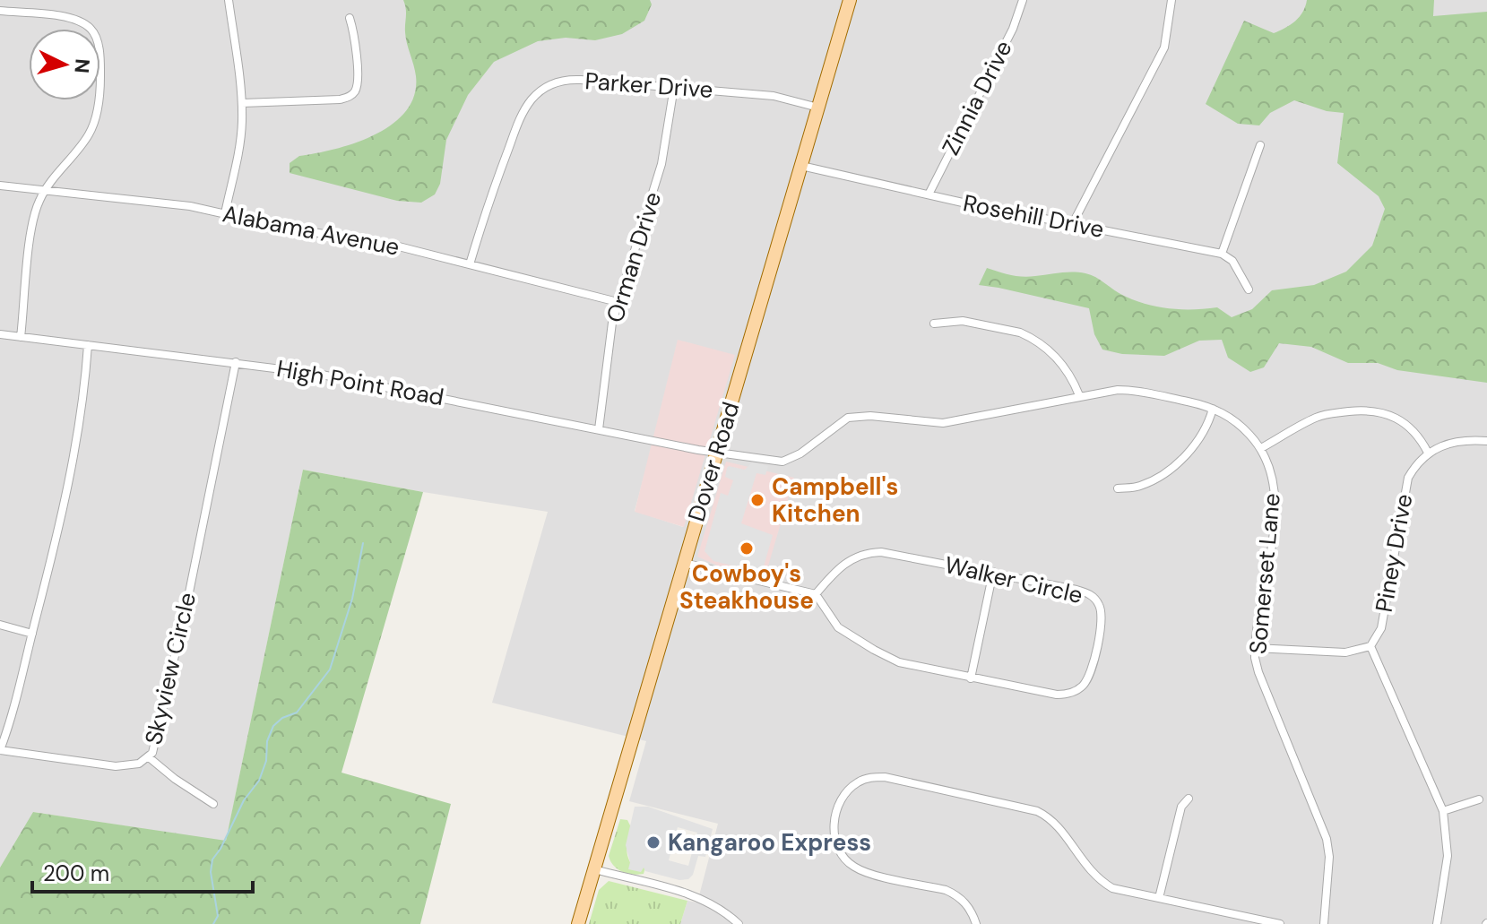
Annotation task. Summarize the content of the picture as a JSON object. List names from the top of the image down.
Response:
{
  "streets": {
    "main road": ["Dover Road"],
    "street": [
      "Parker Drive",
      "Zinnia Drive",
      "Rosehill Drive",
      "Alabama Avenue",
      "Orman Drive",
      "High Point Road",
      "Piney Drive",
      "Somerset Lane",
      "Walker Circle",
      "Skyview Circle"
    ]
  },
  "crossings": [
    ["Parker Drive", "Alabama Avenue"],
    ["Parker Drive", "Orman Drive"],
    ["Parker Drive", "Dover Road"],
    ["Zinnia Drive", "Rosehill Drive"],
    ["Rosehill Drive", "Dover Road"],
    ["Alabama Avenue", "Orman Drive"],
    ["Orman Drive", "High Point Road"],
    ["High Point Road", "Dover Road"],
    ["High Point Road", "Somerset Lane"],
    ["High Point Road", "Skyview Circle"],
    ["Dover Road", "Somerset Lane"]
  ],
  "places": ["Campbell's Kitchen", "Cowboy's Steakhouse", "Kangaroo Express"],
  "scale_bar": "200 m",
  "north": "right"
}
